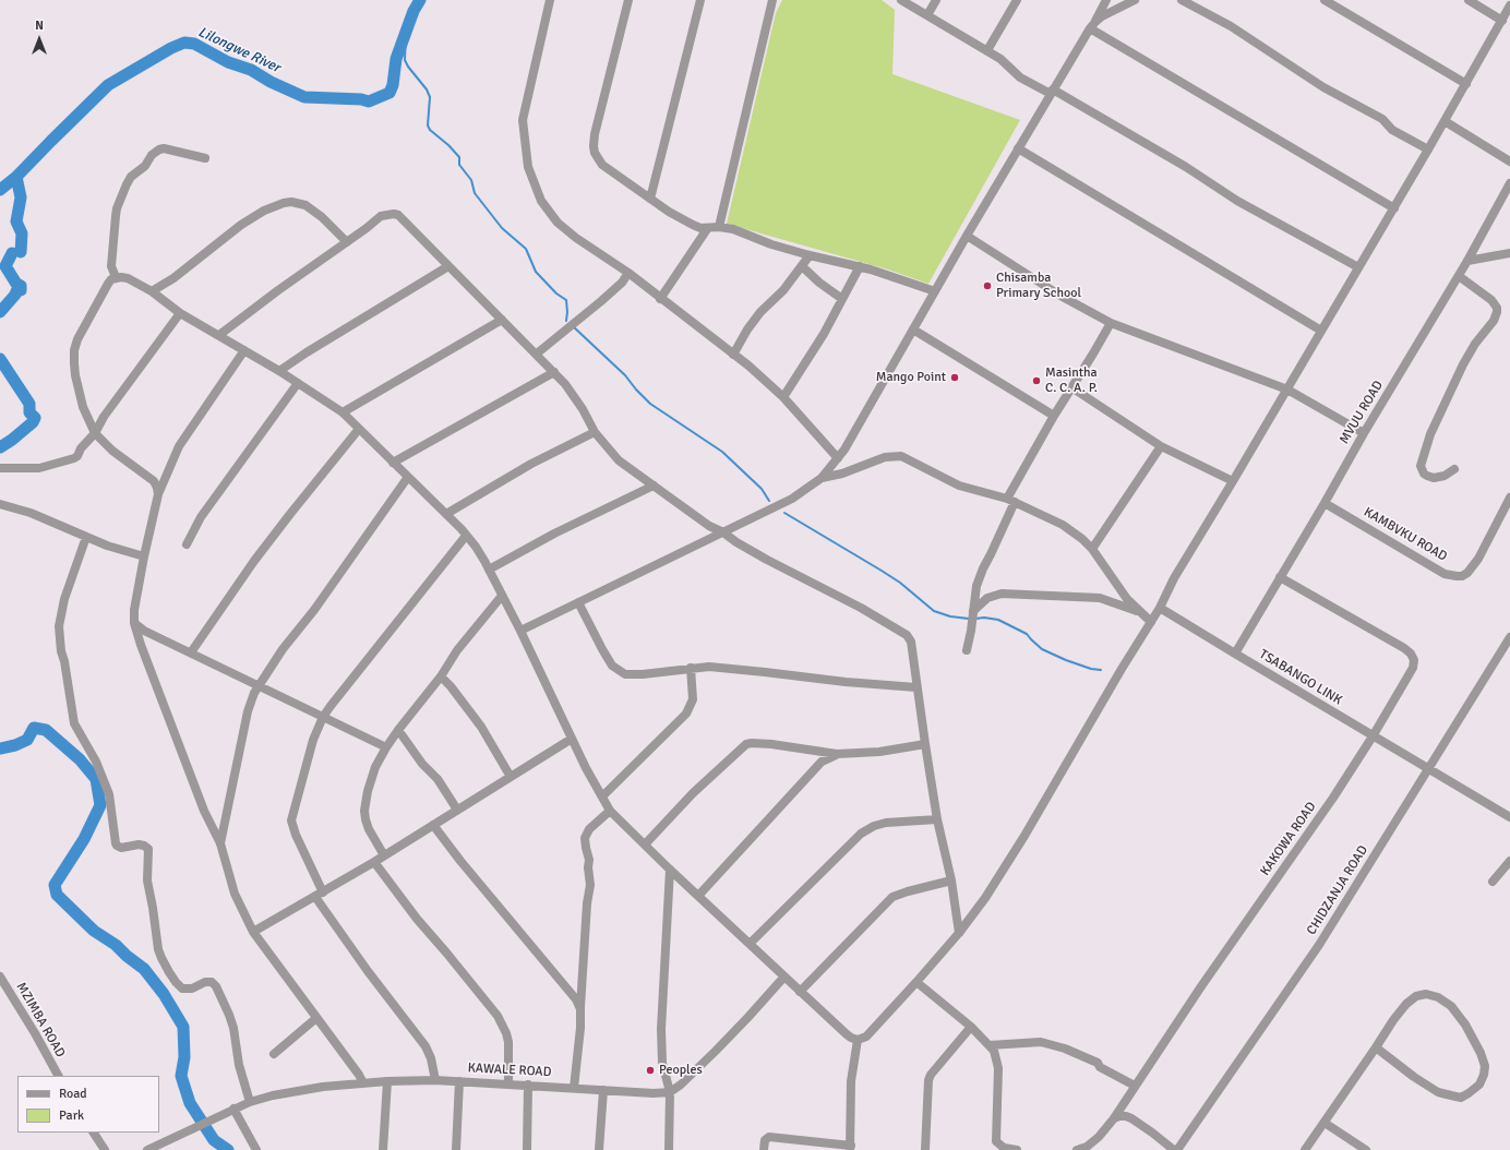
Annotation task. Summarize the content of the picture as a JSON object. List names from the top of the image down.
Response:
{
  "streets": {
    "street": [
      "MVUU ROAD",
      "KAMBVKU ROAD",
      "TSABANGO LINK",
      "KAKOWA ROAD",
      "CHIDZANJA ROAD",
      "MZIMBA ROAD",
      "KAWALE ROAD"
    ]
  },
  "crossings": [
    ["MVUU ROAD", "KAMBVKU ROAD"],
    ["MVUU ROAD", "TSABANGO LINK"],
    ["MVUU ROAD", "KAKOWA ROAD"],
    ["TSABANGO LINK", "KAKOWA ROAD"],
    ["TSABANGO LINK", "CHIDZANJA ROAD"]
  ],
  "water": ["Lilongwe River"],
  "places": [
    "Chisamba Primary School",
    "Mango Point",
    "Masintha C. C. A. P.",
    "Peoples"
  ],
  "legend": ["Road", "Park"],
  "north": "top"
}
